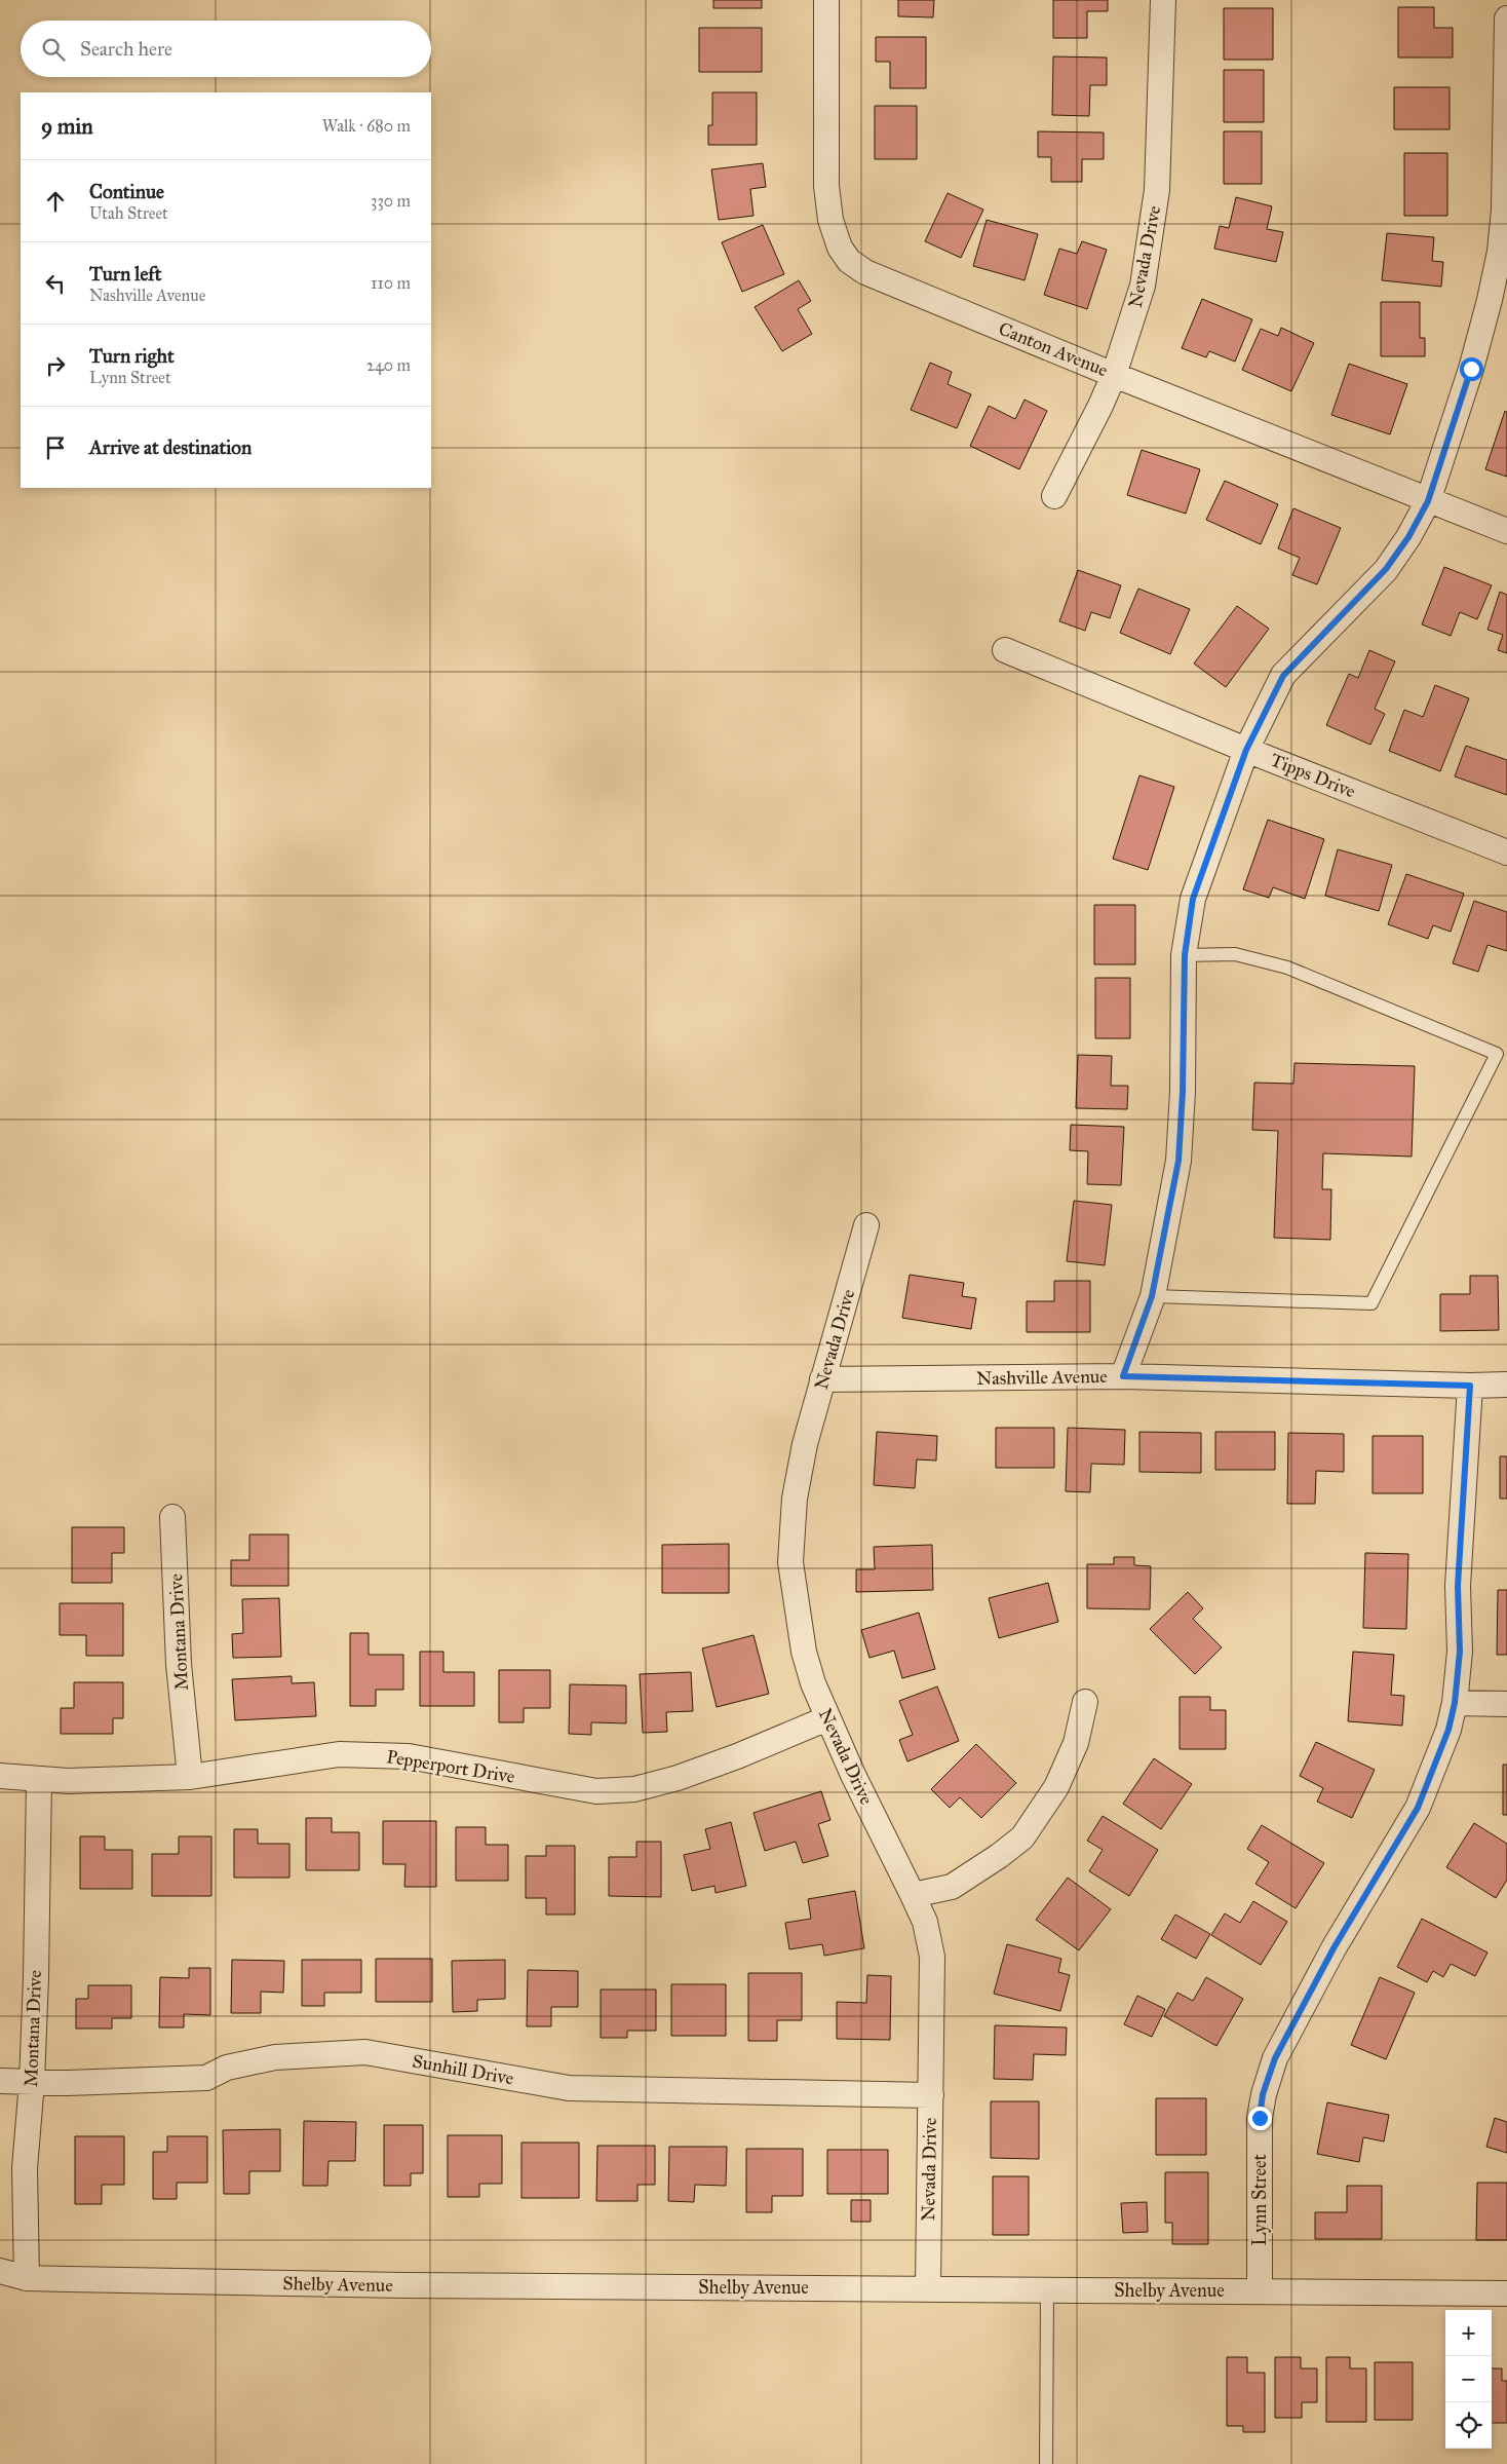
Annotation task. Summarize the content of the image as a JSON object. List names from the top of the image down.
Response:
{
  "streets": {
    "street": [
      "Nevada Drive",
      "Canton Avenue",
      "Tipps Drive",
      "Nashville Avenue",
      "Montana Drive",
      "Pepperport Drive",
      "Sunhill Drive",
      "Lynn Street",
      "Shelby Avenue"
    ]
  },
  "crossings": [
    ["Nevada Drive", "Canton Avenue"],
    ["Nevada Drive", "Nashville Avenue"],
    ["Nevada Drive", "Pepperport Drive"],
    ["Nevada Drive", "Sunhill Drive"],
    ["Nevada Drive", "Shelby Avenue"],
    ["Nashville Avenue", "Lynn Street"],
    ["Montana Drive", "Pepperport Drive"],
    ["Montana Drive", "Sunhill Drive"],
    ["Montana Drive", "Shelby Avenue"],
    ["Lynn Street", "Shelby Avenue"]
  ],
  "page": {
    "search": "Search here",
    "heading": ["9 min", "Walk · 680 m"],
    "list": [
      ["Continue", "Utah Street", "330 m"],
      ["Turn left", "Nashville Avenue", "110 m"],
      ["Turn right", "Lynn Street", "240 m"],
      "Arrive at destination"
    ],
    "map_buttons": ["+", "−"]
  }
}
